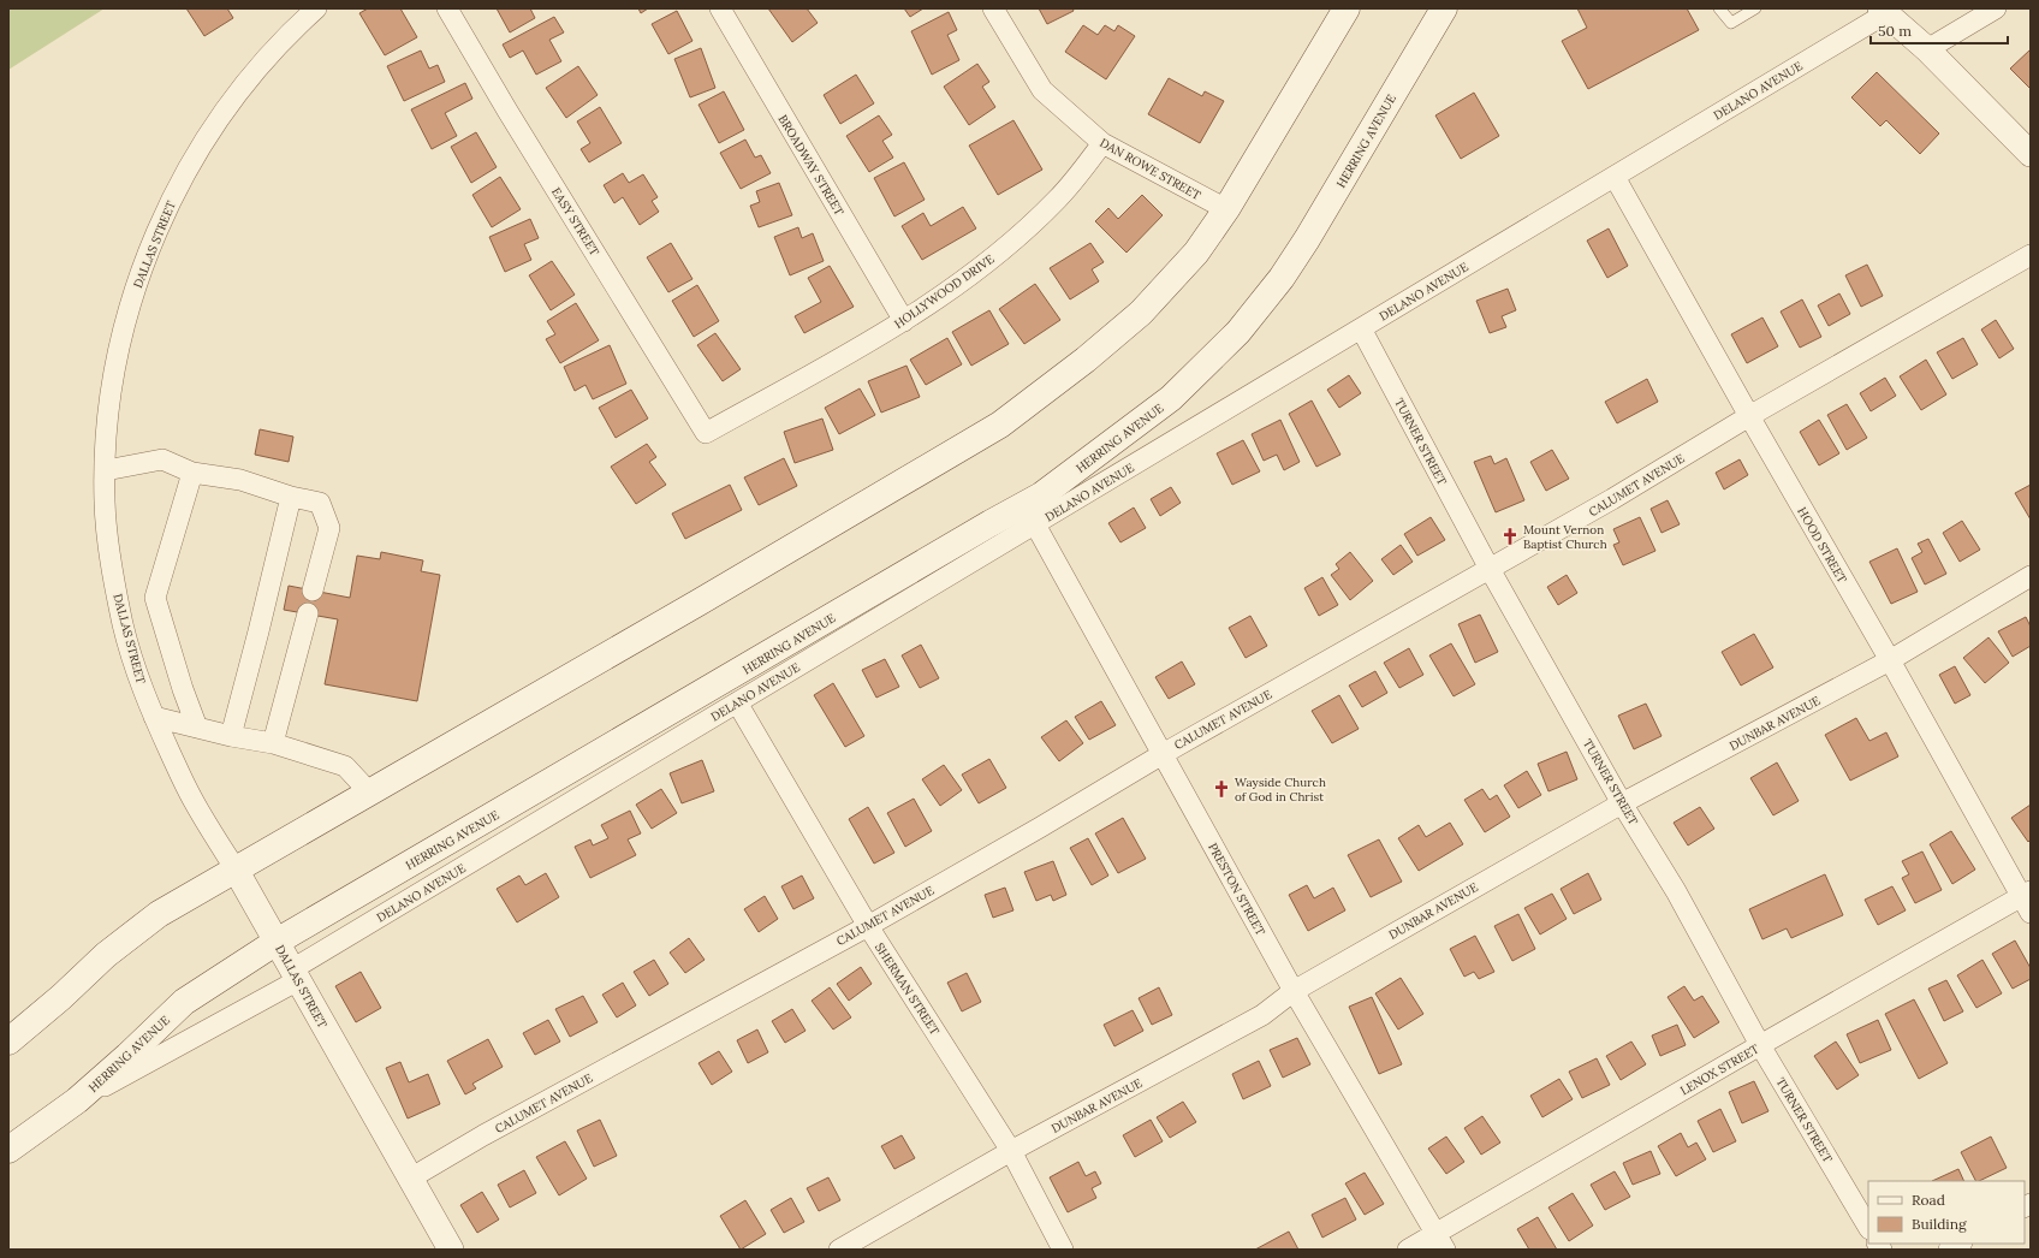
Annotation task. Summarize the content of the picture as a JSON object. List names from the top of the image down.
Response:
{
  "streets": {
    "main road": ["HERRING AVENUE"],
    "street": [
      "DELANO AVENUE",
      "BROADWAY STREET",
      "DAN ROWE STREET",
      "EASY STREET",
      "DALLAS STREET",
      "HOLLYWOOD DRIVE",
      "TURNER STREET",
      "CALUMET AVENUE",
      "HOOD STREET",
      "DUNBAR AVENUE",
      "PRESTON STREET",
      "SHERMAN STREET",
      "LENOX STREET"
    ]
  },
  "crossings": [
    ["DELANO AVENUE", "HERRING AVENUE"],
    ["DELANO AVENUE", "DALLAS STREET"],
    ["DELANO AVENUE", "TURNER STREET"],
    ["DELANO AVENUE", "HOOD STREET"],
    ["DELANO AVENUE", "PRESTON STREET"],
    ["DELANO AVENUE", "SHERMAN STREET"],
    ["HERRING AVENUE", "DALLAS STREET"],
    ["BROADWAY STREET", "HOLLYWOOD DRIVE"],
    ["DAN ROWE STREET", "HOLLYWOOD DRIVE"],
    ["EASY STREET", "HOLLYWOOD DRIVE"],
    ["DALLAS STREET", "CALUMET AVENUE"],
    ["TURNER STREET", "CALUMET AVENUE"],
    ["TURNER STREET", "DUNBAR AVENUE"],
    ["TURNER STREET", "LENOX STREET"],
    ["CALUMET AVENUE", "HOOD STREET"],
    ["CALUMET AVENUE", "PRESTON STREET"],
    ["CALUMET AVENUE", "SHERMAN STREET"],
    ["HOOD STREET", "DUNBAR AVENUE"],
    ["HOOD STREET", "LENOX STREET"],
    ["DUNBAR AVENUE", "PRESTON STREET"],
    ["DUNBAR AVENUE", "SHERMAN STREET"],
    ["PRESTON STREET", "LENOX STREET"]
  ],
  "places": {
    "church": ["Mount Vernon Baptist Church", "Wayside Church of God in Christ"]
  },
  "legend": ["Road", "Building"],
  "scale_bar": "50 m"
}
